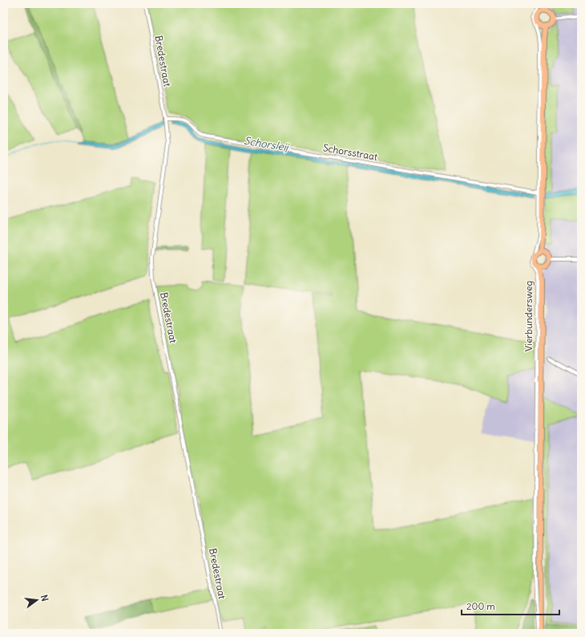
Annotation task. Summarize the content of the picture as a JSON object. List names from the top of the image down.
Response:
{
  "streets": {
    "main road": ["Vierbundersweg"],
    "street": ["Bredestraat", "Schorsstraat"]
  },
  "crossings": [
    ["Bredestraat", "Schorsstraat"],
    ["Schorsstraat", "Vierbundersweg"]
  ],
  "water": ["Schorsleij"],
  "scale_bar": "200 m",
  "north": "right"
}
